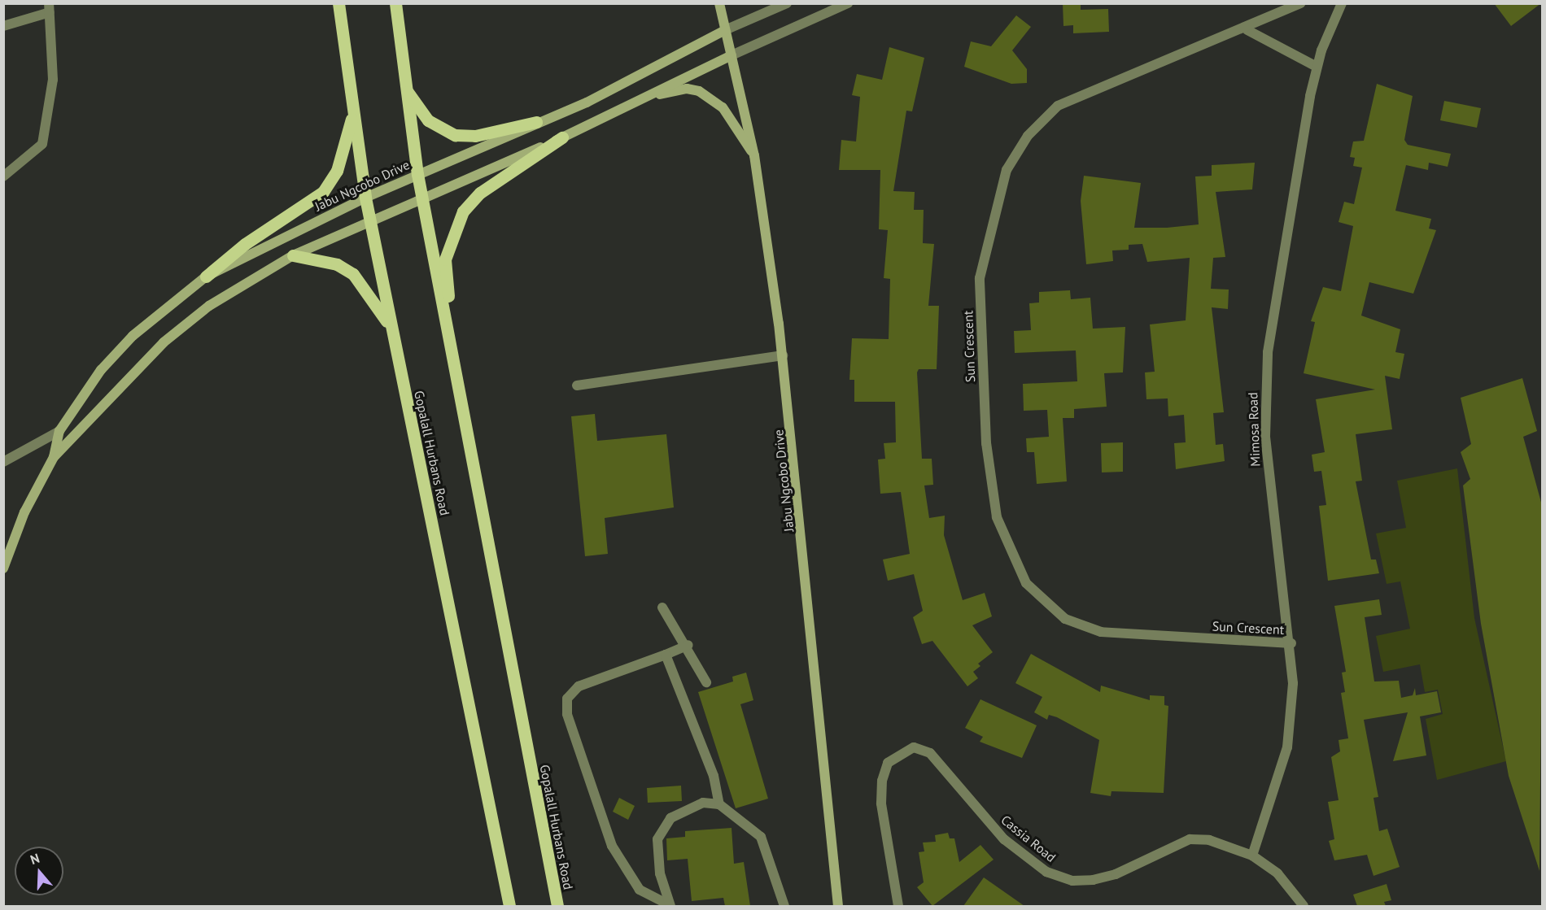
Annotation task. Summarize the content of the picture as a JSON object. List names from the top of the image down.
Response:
{
  "streets": {
    "main road": ["Jabu Ngcobo Drive", "Gopalall Hurbans Road"],
    "street": ["Sun Crescent", "Mimosa Road", "Cassia Road"]
  },
  "crossings": [
    ["Jabu Ngcobo Drive", "Gopalall Hurbans Road"],
    ["Sun Crescent", "Mimosa Road"],
    ["Mimosa Road", "Cassia Road"]
  ],
  "north": "top"
}
